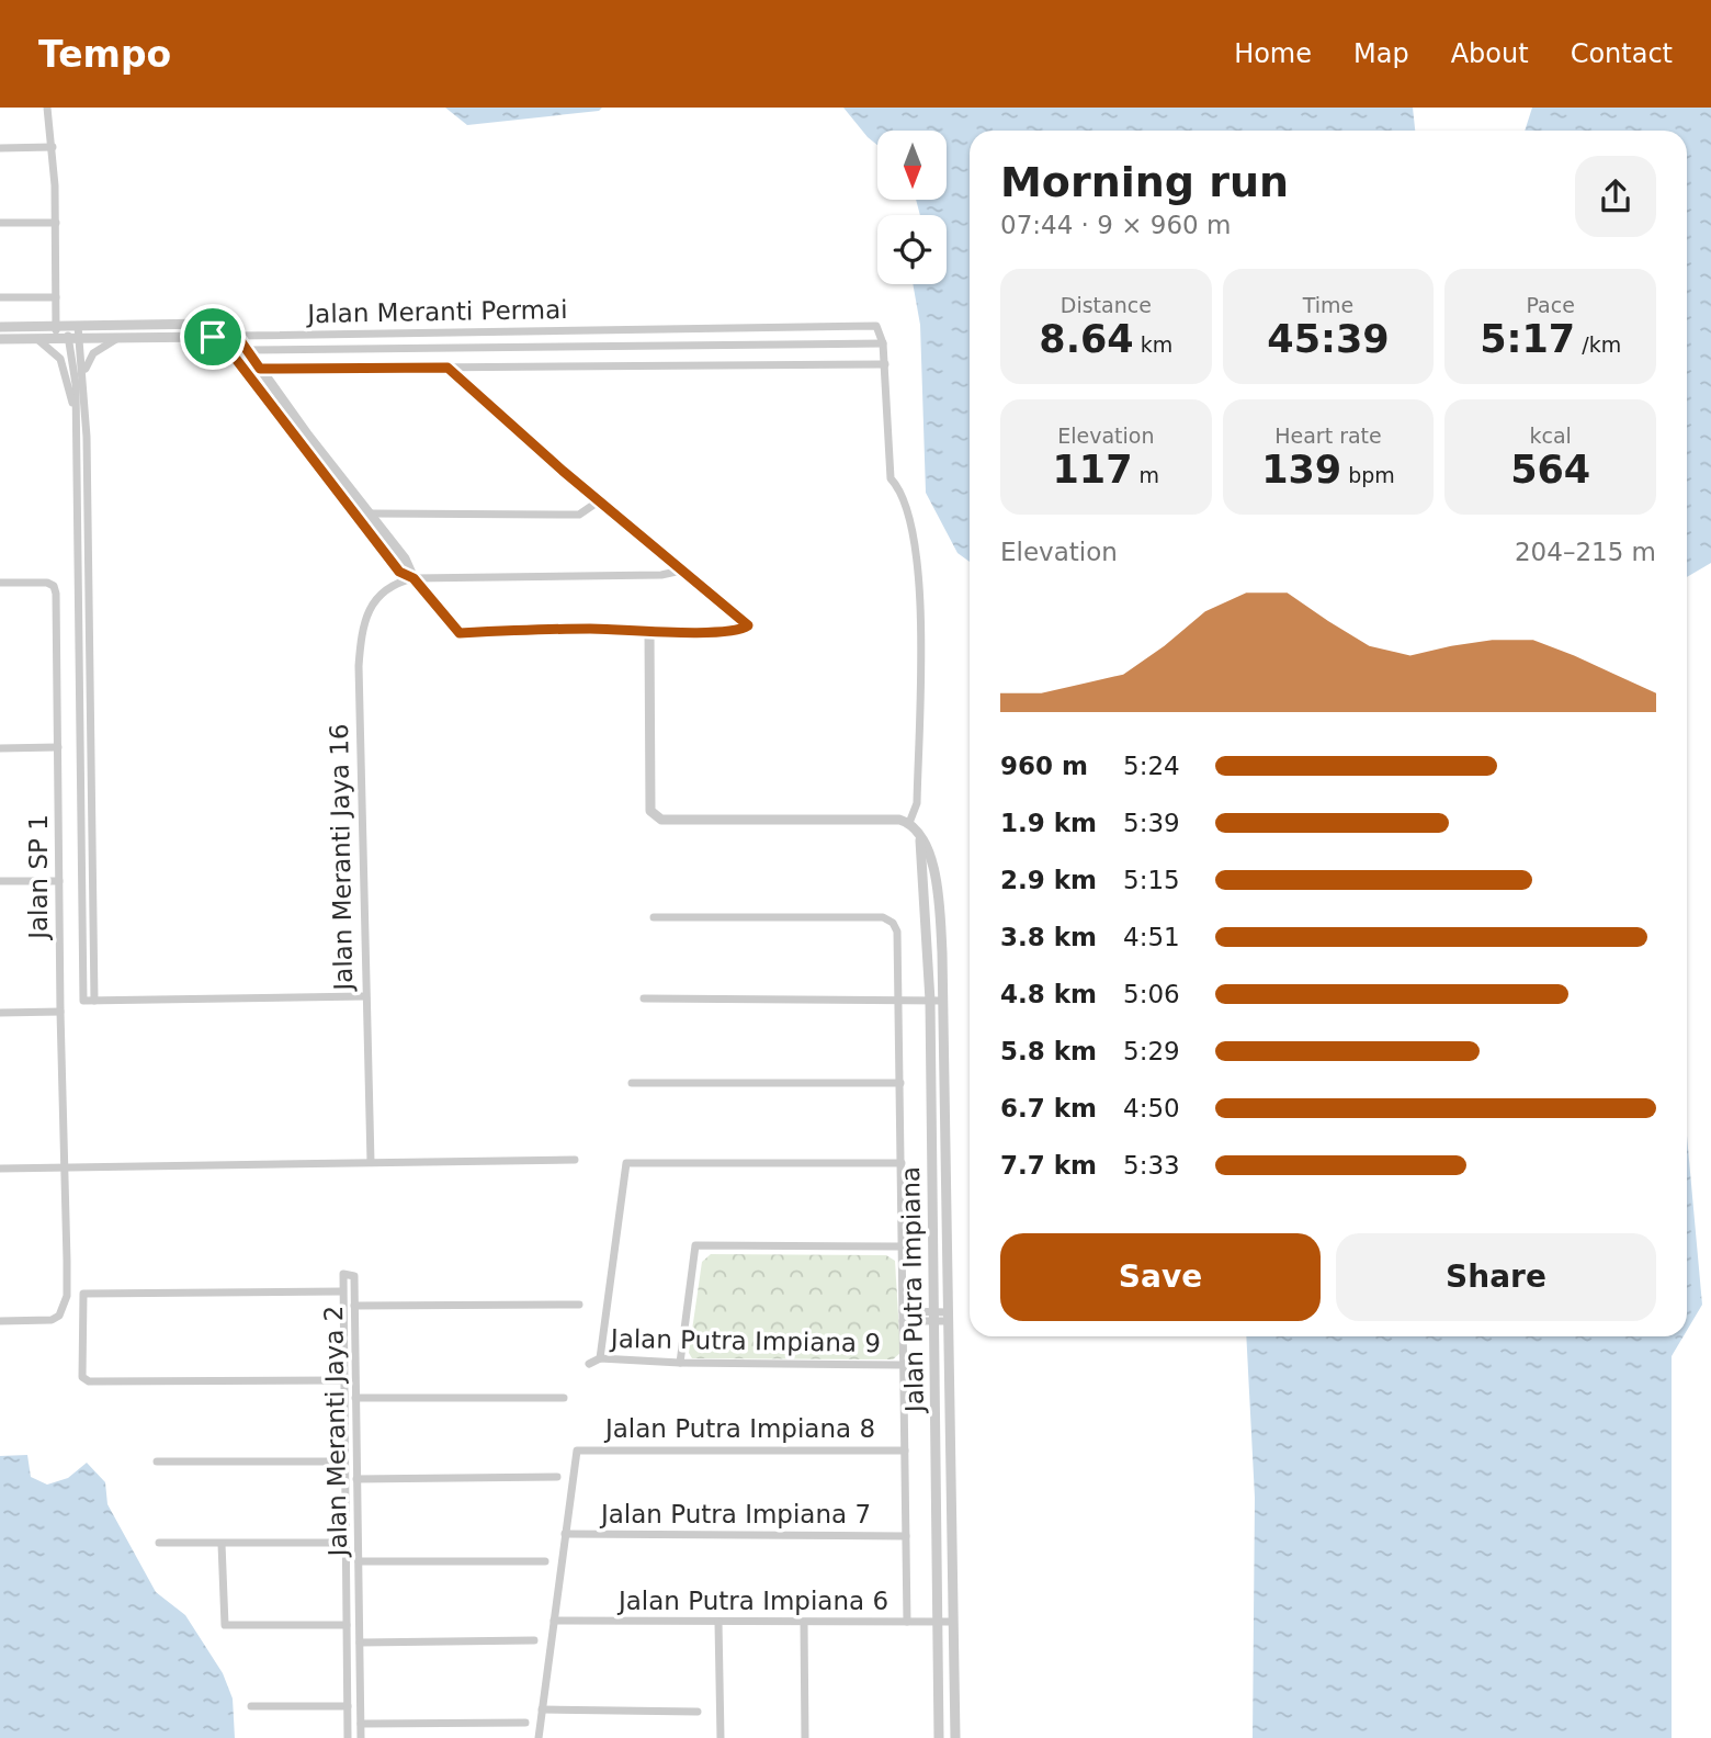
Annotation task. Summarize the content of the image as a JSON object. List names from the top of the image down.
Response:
{
  "streets": {
    "street": [
      "Jalan Meranti Permai",
      "Jalan Meranti Jaya 16",
      "Jalan SP 1",
      "Jalan Putra Impiana",
      "Jalan Putra Impiana 9",
      "Jalan Putra Impiana 8",
      "Jalan Meranti Jaya 2",
      "Jalan Putra Impiana 7",
      "Jalan Putra Impiana 6"
    ]
  },
  "crossings": [
    ["Jalan Putra Impiana", "Jalan Putra Impiana 6"],
    ["Jalan Putra Impiana 8", "Jalan Putra Impiana 7"]
  ],
  "north": "bottom",
  "page": {
    "header": "Tempo",
    "nav": [
      "Home",
      "Map",
      "About",
      "Contact"
    ],
    "heading": ["Morning run", "07:44 · 9 × 960 m"],
    "stats": [
      ["Distance", "8.64 km"],
      ["Time", "45:39"],
      ["Pace", "5:17 /km"],
      ["Elevation", "117 m"],
      ["Heart rate", "139 bpm"],
      ["kcal", "564"]
    ],
    "chart": ["Elevation", "204–215 m"],
    "list": [
      {
        "name": "960 m",
        "note": "5:24"
      },
      {
        "name": "1.9 km",
        "note": "5:39"
      },
      {
        "name": "2.9 km",
        "note": "5:15"
      },
      {
        "name": "3.8 km",
        "note": "4:51"
      },
      {
        "name": "4.8 km",
        "note": "5:06"
      },
      {
        "name": "5.8 km",
        "note": "5:29"
      },
      {
        "name": "6.7 km",
        "note": "4:50"
      },
      {
        "name": "7.7 km",
        "note": "5:33"
      }
    ],
    "buttons": ["Save", "Share"]
  }
}
